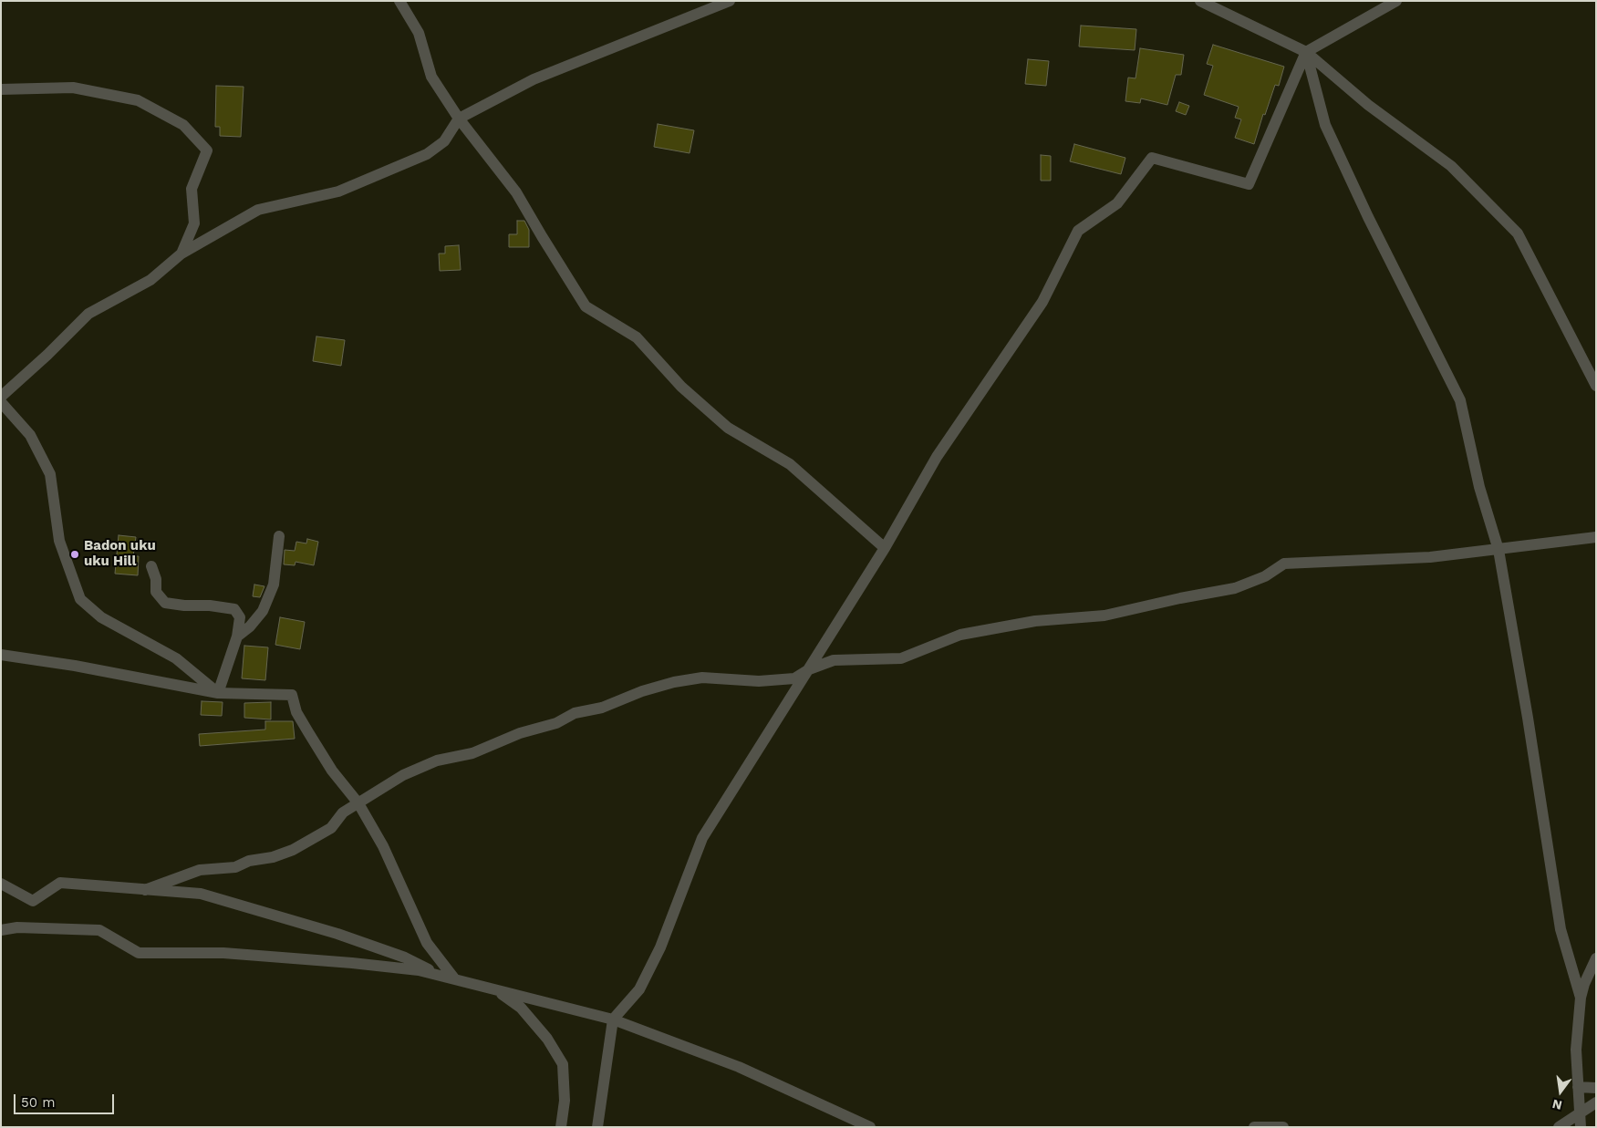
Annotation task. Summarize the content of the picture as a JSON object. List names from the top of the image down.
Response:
{
  "places": ["Badon uku uku Hill"],
  "scale_bar": "50 m",
  "north": "bottom"
}
